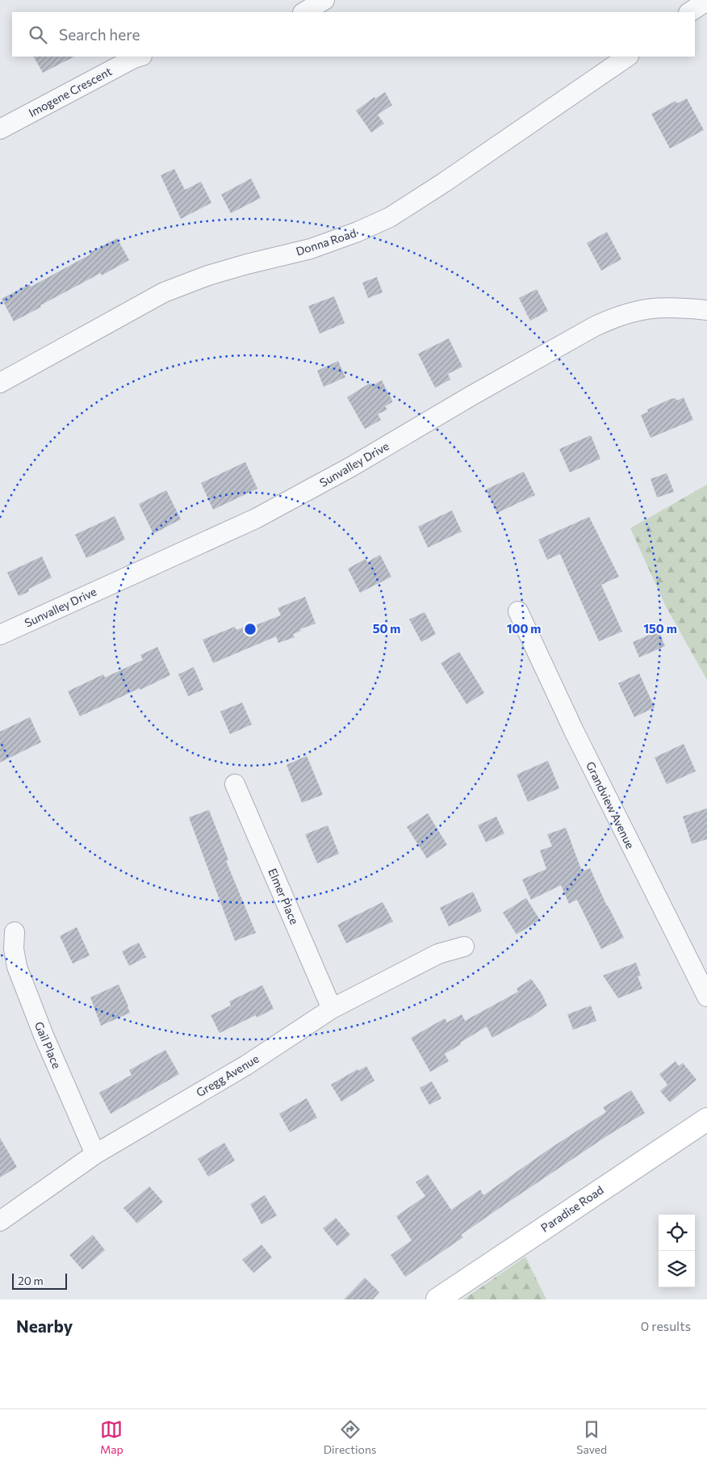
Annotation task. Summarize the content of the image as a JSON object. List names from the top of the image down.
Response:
{
  "streets": {
    "street": [
      "Imogene Crescent",
      "Donna Road",
      "Sunvalley Drive",
      "Grandview Avenue",
      "Elmer Place",
      "Gail Place",
      "Gregg Avenue",
      "Paradise Road"
    ]
  },
  "crossings": [
    ["Elmer Place", "Gregg Avenue"],
    ["Gail Place", "Gregg Avenue"]
  ],
  "scale_bar": "20 m",
  "page": {
    "search": "Search here",
    "scale": "20 m",
    "heading": ["Nearby", "0 results"],
    "nav": ["Map", "Directions", "Saved"]
  },
  "rings": ["50 m", "100 m", "150 m"]
}
